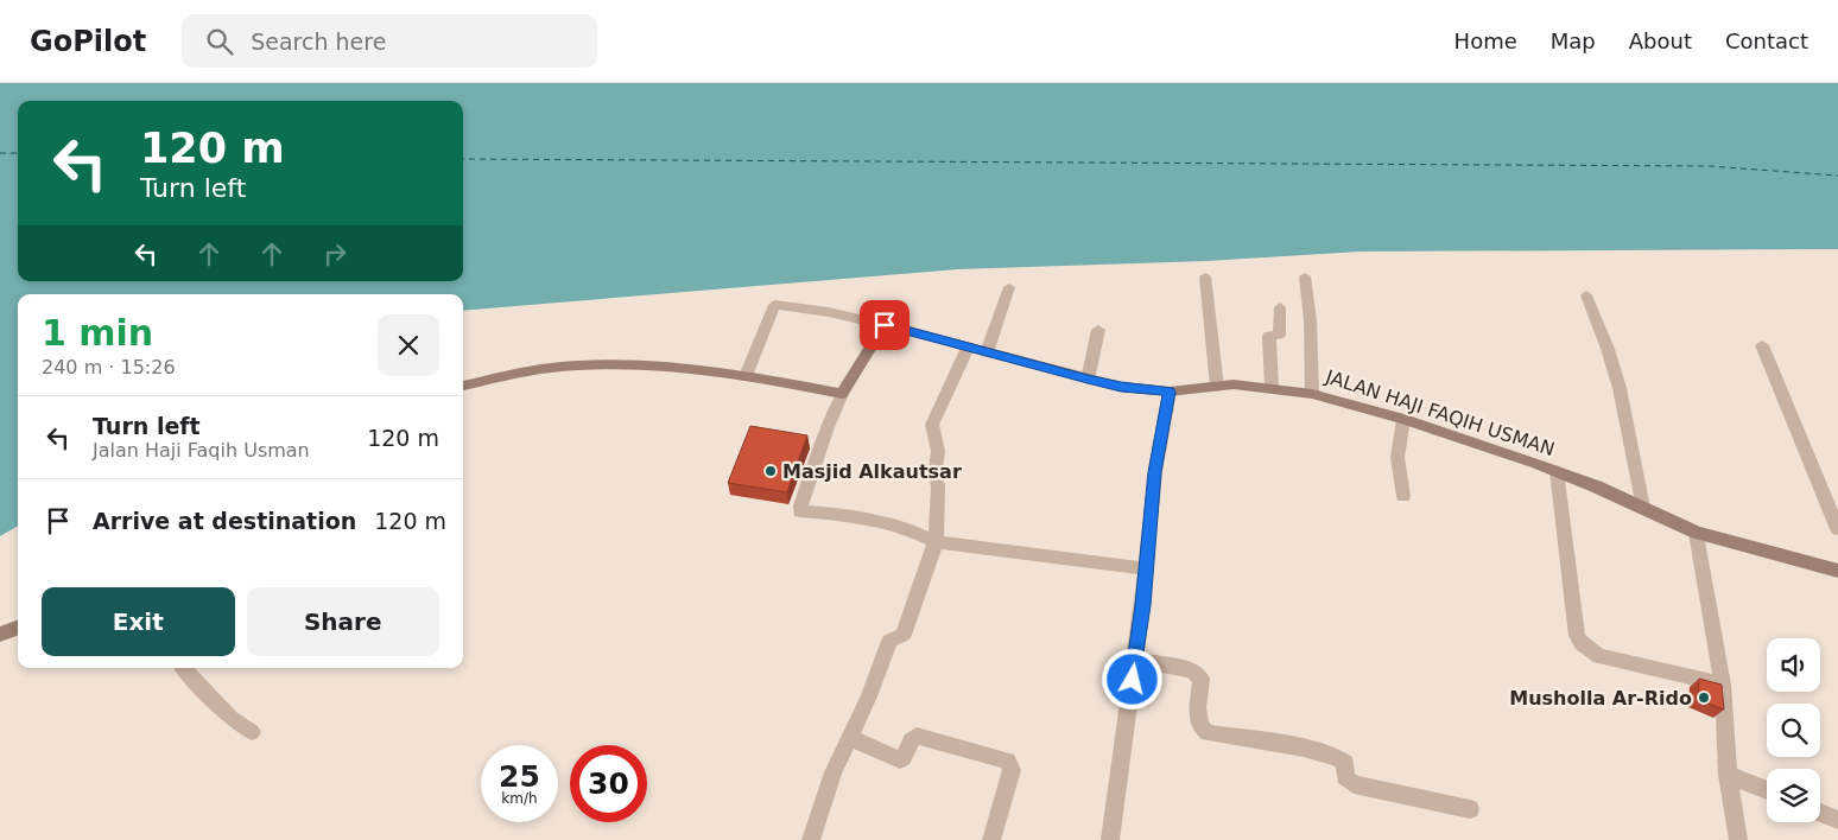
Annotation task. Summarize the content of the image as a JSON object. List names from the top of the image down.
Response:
{
  "streets": {
    "street": ["JALAN HAJI FAQIH USMAN"]
  },
  "places": ["Masjid Alkautsar", "Musholla Ar-Rido"],
  "page": {
    "header": "GoPilot",
    "search": "Search here",
    "nav": [
      "Home",
      "Map",
      "About",
      "Contact"
    ],
    "turn": ["120 m", "Turn left"],
    "heading": ["1 min", "240 m · 15:26"],
    "list": [
      {
        "name": "Turn left",
        "note": "Jalan Haji Faqih Usman",
        "value": "120 m"
      },
      {
        "name": "Arrive at destination",
        "value": "120 m"
      }
    ],
    "buttons": ["Exit", "Share"],
    "speed": "25 km/h",
    "limit": "30"
  }
}
